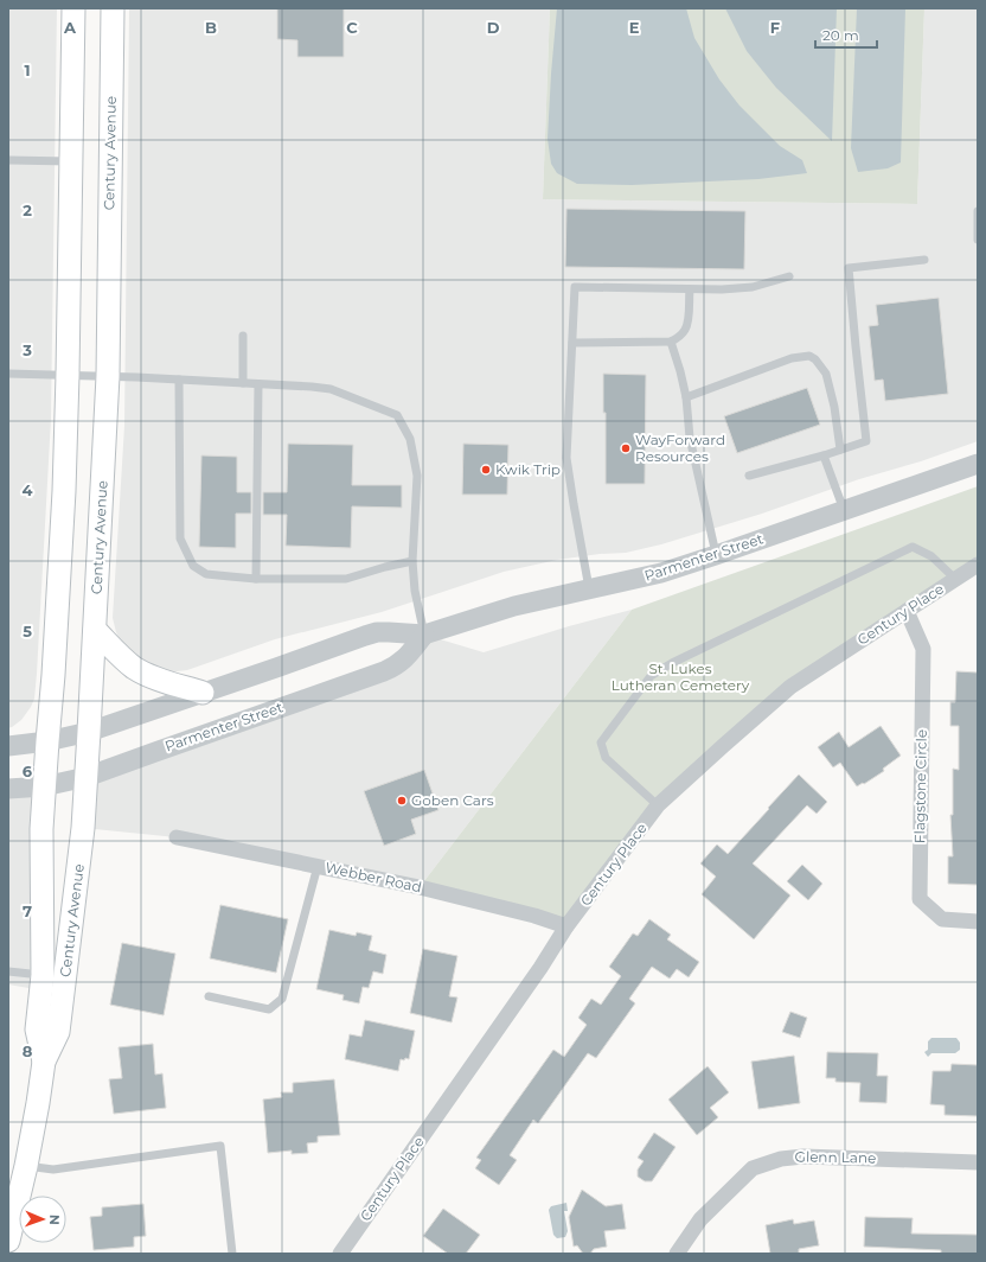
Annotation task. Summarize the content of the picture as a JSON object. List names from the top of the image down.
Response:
{
  "streets": {
    "main road": ["Century Avenue"],
    "street": [
      "Parmenter Street",
      "Century Place",
      "Flagstone Circle",
      "Webber Road",
      "Glenn Lane"
    ]
  },
  "crossings": [
    ["Century Avenue", "Parmenter Street"],
    ["Century Place", "Flagstone Circle"],
    ["Century Place", "Webber Road"]
  ],
  "parks": ["St. Lukes Lutheran Cemetery"],
  "places": ["WayForward Resources", "Kwik Trip", "Goben Cars"],
  "scale_bar": "20 m",
  "north": "right",
  "grid": {
    "columns": [
      "A",
      "B",
      "C",
      "D",
      "E",
      "F"
    ],
    "rows": [
      "1",
      "2",
      "3",
      "4",
      "5",
      "6",
      "7",
      "8"
    ]
  }
}
